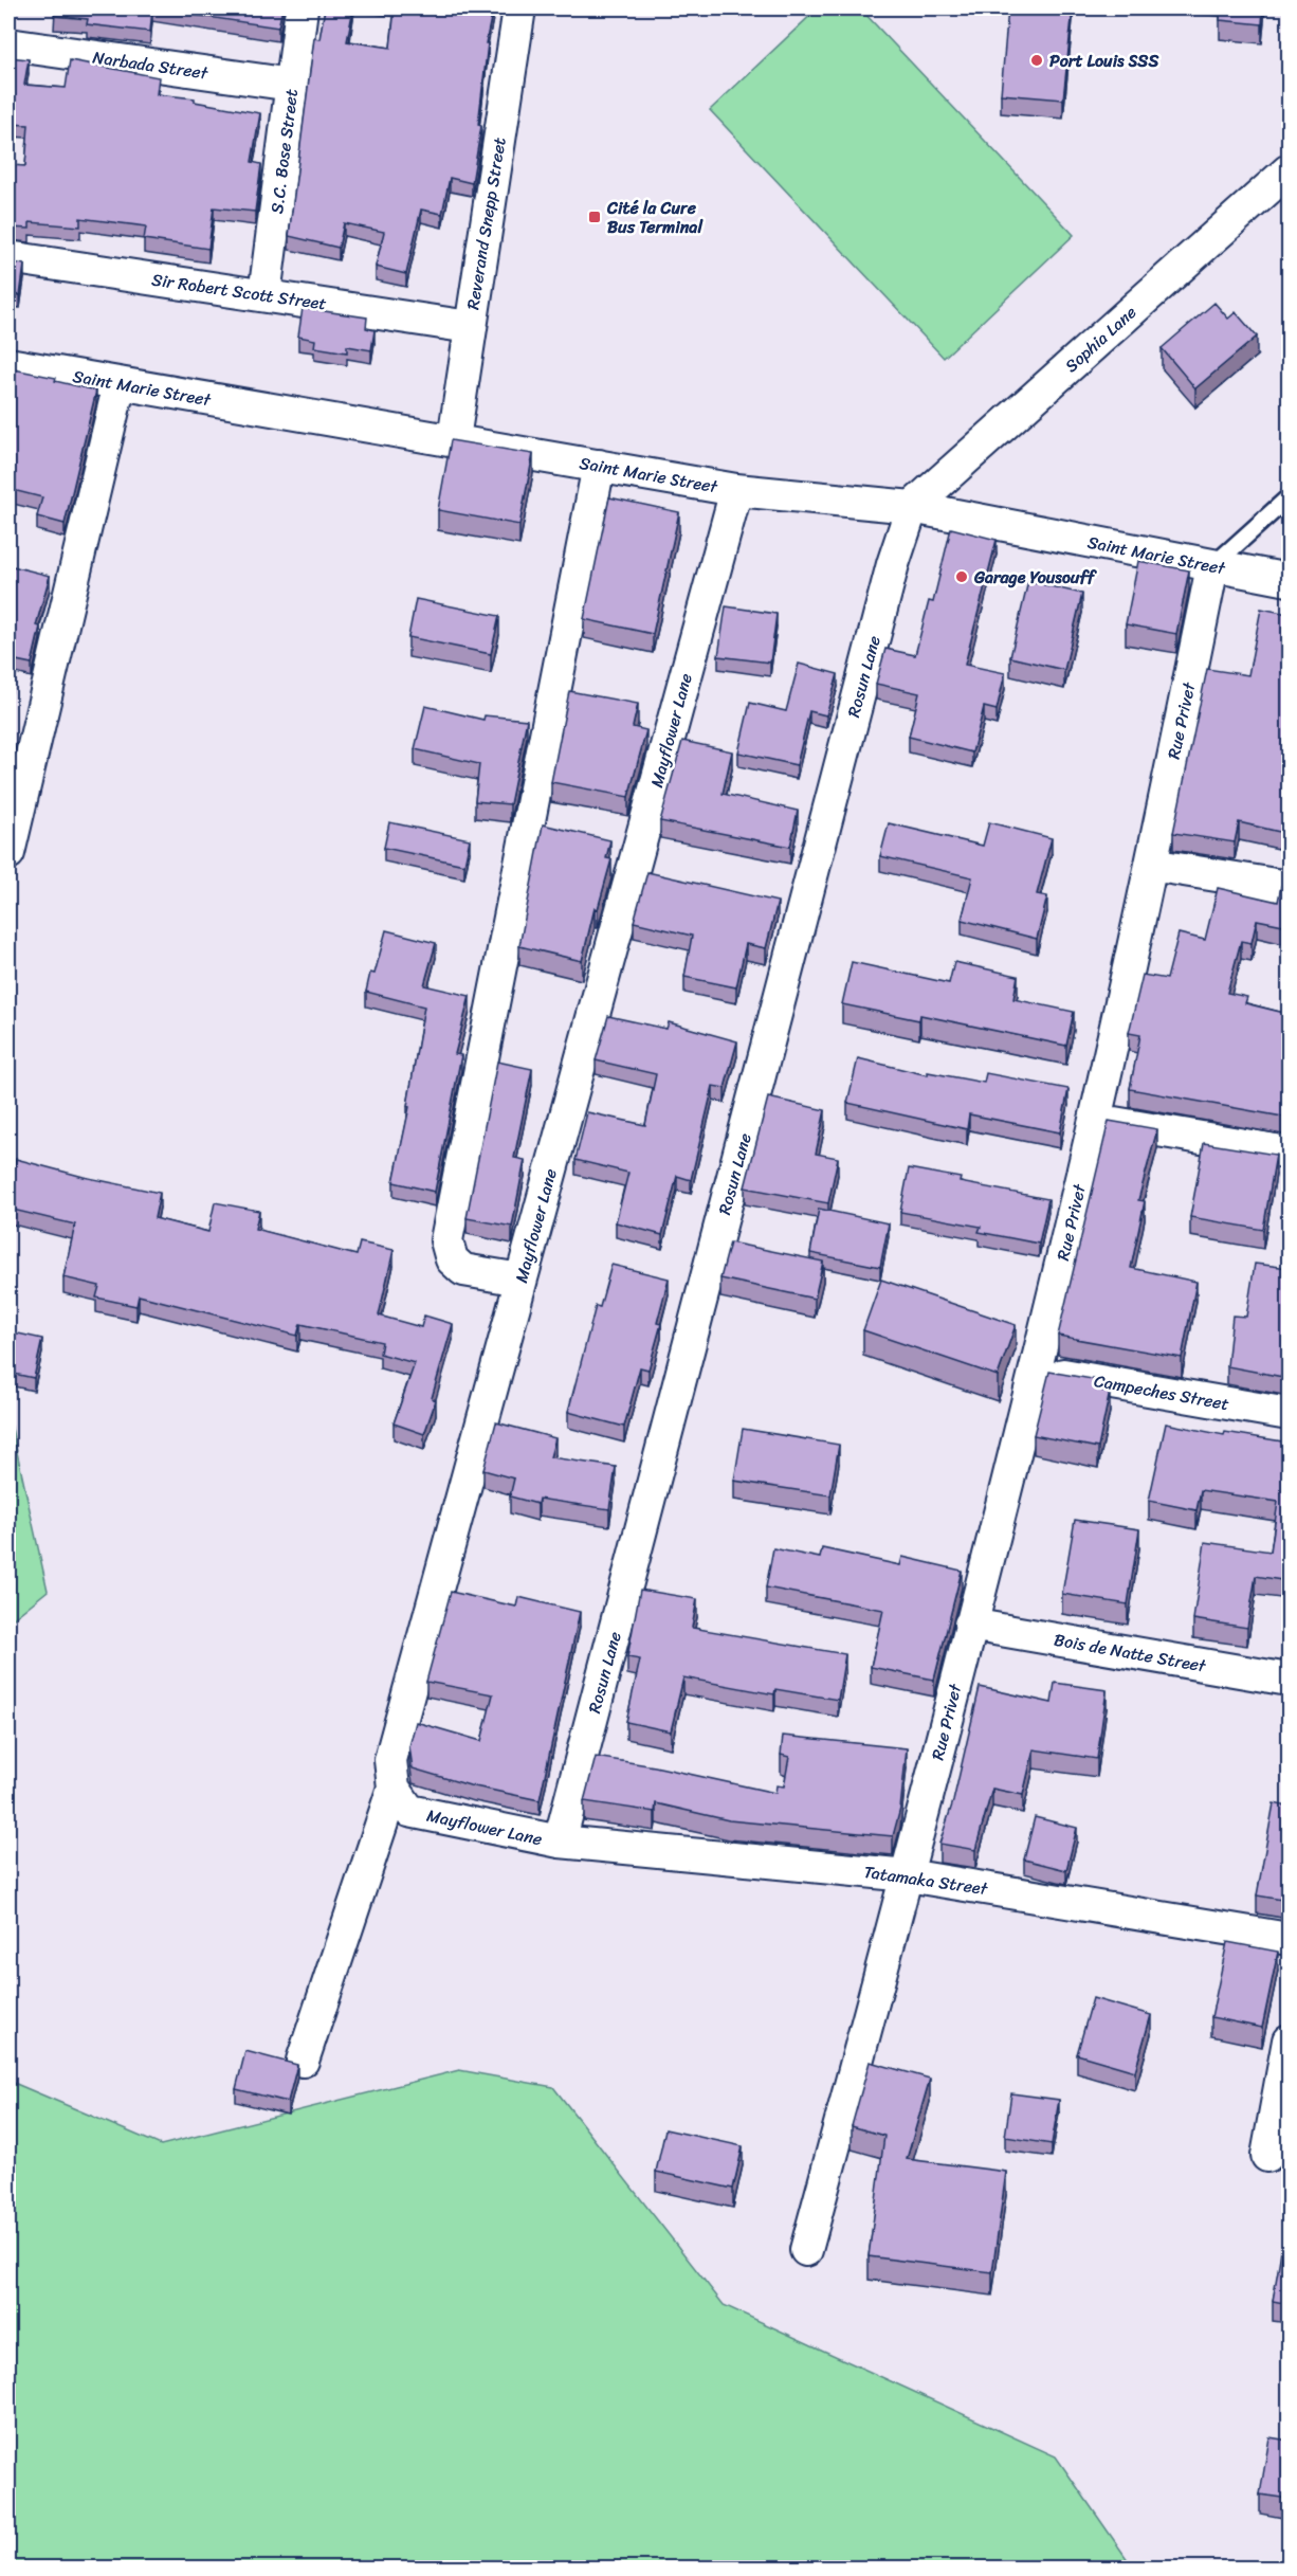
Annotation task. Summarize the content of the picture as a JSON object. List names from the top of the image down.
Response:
{
  "streets": {
    "street": [
      "Narbada Street",
      "S.C. Bose Street",
      "Reverand Snepp Street",
      "Sir Robert Scott Street",
      "Sophia Lane",
      "Saint Marie Street",
      "Rosun Lane",
      "Rue Privet",
      "Mayflower Lane",
      "Campeches Street",
      "Bois de Natte Street",
      "Tatamaka Street"
    ]
  },
  "crossings": [
    ["Narbada Street", "S.C. Bose Street"],
    ["S.C. Bose Street", "Sir Robert Scott Street"],
    ["Reverand Snepp Street", "Sir Robert Scott Street"],
    ["Reverand Snepp Street", "Saint Marie Street"],
    ["Sophia Lane", "Saint Marie Street"],
    ["Sophia Lane", "Rosun Lane"],
    ["Saint Marie Street", "Rosun Lane"],
    ["Saint Marie Street", "Rue Privet"],
    ["Saint Marie Street", "Mayflower Lane"],
    ["Rosun Lane", "Mayflower Lane"],
    ["Rosun Lane", "Tatamaka Street"],
    ["Rue Privet", "Campeches Street"],
    ["Rue Privet", "Bois de Natte Street"],
    ["Rue Privet", "Tatamaka Street"],
    ["Mayflower Lane", "Tatamaka Street"]
  ],
  "places": {
    "other": ["Port Louis SSS", "Garage Yousouff"],
    "transit": ["Cité la Cure Bus Terminal"]
  }
}
